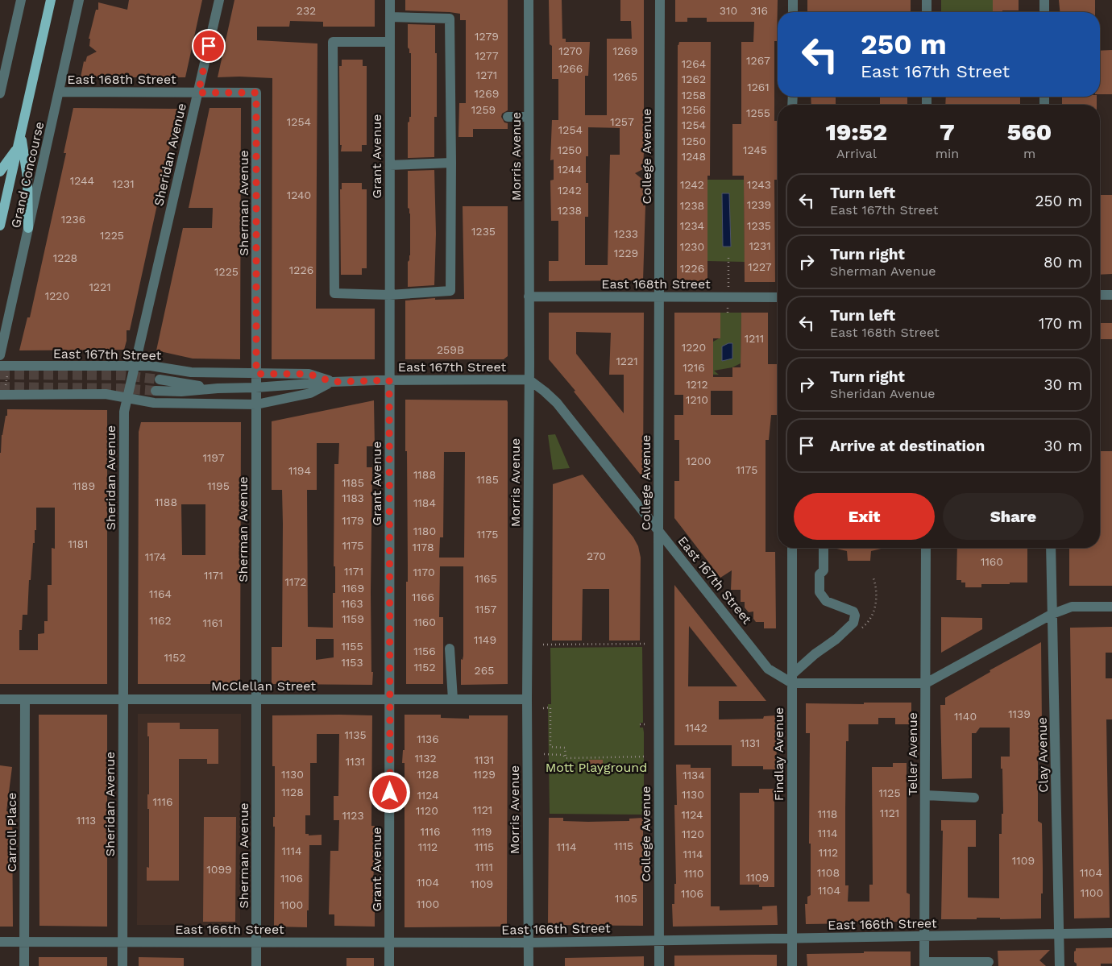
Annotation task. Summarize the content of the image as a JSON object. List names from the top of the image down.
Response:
{
  "streets": {
    "main road": ["Grand Concourse"],
    "street": [
      "East 168th Street",
      "Sheridan Avenue",
      "Grant Avenue",
      "Morris Avenue",
      "College Avenue",
      "Sherman Avenue",
      "East 167th Street",
      "McClellan Street",
      "Findlay Avenue",
      "Teller Avenue",
      "Clay Avenue",
      "Carroll Place",
      "East 166th Street"
    ]
  },
  "crossings": [
    ["East 168th Street", "Sheridan Avenue"],
    ["East 168th Street", "Morris Avenue"],
    ["East 168th Street", "College Avenue"],
    ["East 168th Street", "Grand Concourse"],
    ["East 168th Street", "Sherman Avenue"],
    ["Sheridan Avenue", "East 167th Street"],
    ["Sheridan Avenue", "McClellan Street"],
    ["Sheridan Avenue", "East 166th Street"],
    ["Grant Avenue", "East 167th Street"],
    ["Grant Avenue", "McClellan Street"],
    ["Grant Avenue", "East 166th Street"],
    ["Morris Avenue", "East 167th Street"],
    ["Morris Avenue", "McClellan Street"],
    ["Morris Avenue", "East 166th Street"],
    ["College Avenue", "East 167th Street"],
    ["College Avenue", "East 166th Street"],
    ["Sherman Avenue", "East 167th Street"],
    ["Sherman Avenue", "McClellan Street"],
    ["Sherman Avenue", "East 166th Street"],
    ["East 167th Street", "Findlay Avenue"],
    ["McClellan Street", "Carroll Place"],
    ["Findlay Avenue", "East 166th Street"],
    ["Teller Avenue", "East 166th Street"],
    ["Clay Avenue", "East 166th Street"],
    ["Carroll Place", "East 166th Street"]
  ],
  "parks": ["Mott Playground"],
  "house_numbers": [
    "232",
    "310",
    "316",
    "1279",
    "1270",
    "1269",
    "1277",
    "1267",
    "1264",
    "1266",
    "1271",
    "1265",
    "1262",
    "1261",
    "1269",
    "1258",
    "1259",
    "1256",
    "1255",
    "1254",
    "1257",
    "1254",
    "1254",
    "1250",
    "1250",
    "1245",
    "1248",
    "1244",
    "1244",
    "1231",
    "1242",
    "1243",
    "1242",
    "1240",
    "1239",
    "1238",
    "1238",
    "1236",
    "1234",
    "1235",
    "1235",
    "1233",
    "1225",
    "1231",
    "1230",
    "1229",
    "1228",
    "1227",
    "1226",
    "1226",
    "1225",
    "1221",
    "1220",
    "1211",
    "1220",
    "259B",
    "1221",
    "1216",
    "1212",
    "1210",
    "1197",
    "1200",
    "1175",
    "1194",
    "1188",
    "1185",
    "1185",
    "1189",
    "1195",
    "1183",
    "1188",
    "1184",
    "1179",
    "1180",
    "1175",
    "1181",
    "1175",
    "1178",
    "270",
    "1174",
    "1160",
    "1171",
    "1170",
    "1171",
    "1165",
    "1172",
    "1169",
    "1164",
    "1166",
    "1163",
    "1157",
    "1159",
    "1162",
    "1160",
    "1161",
    "1149",
    "1155",
    "1156",
    "1152",
    "1153",
    "1152",
    "265",
    "1139",
    "1140",
    "1142",
    "1135",
    "1136",
    "1131",
    "1132",
    "1131",
    "1131",
    "1130",
    "1128",
    "1129",
    "1134",
    "1128",
    "1125",
    "1130",
    "1124",
    "1116",
    "1121",
    "1120",
    "1121",
    "1118",
    "1124",
    "1123",
    "1113",
    "1116",
    "1119",
    "1114",
    "1120",
    "1115",
    "1112",
    "1115",
    "1114",
    "1114",
    "1112",
    "1114",
    "1109",
    "1111",
    "1099",
    "1108",
    "1104",
    "1110",
    "1109",
    "1106",
    "1104",
    "1109",
    "1104",
    "1100",
    "1106",
    "1105",
    "1100",
    "1100"
  ],
  "page": {
    "turn": ["250 m", "East 167th Street"],
    "eta": [
      "19:52",
      "Arrival",
      "7",
      "min",
      "560",
      "m"
    ],
    "list": [
      {
        "name": "Turn left",
        "note": "East 167th Street",
        "value": "250 m"
      },
      {
        "name": "Turn right",
        "note": "Sherman Avenue",
        "value": "80 m"
      },
      {
        "name": "Turn left",
        "note": "East 168th Street",
        "value": "170 m"
      },
      {
        "name": "Turn right",
        "note": "Sheridan Avenue",
        "value": "30 m"
      },
      {
        "name": "Arrive at destination",
        "value": "30 m"
      }
    ],
    "buttons": ["Exit", "Share"]
  }
}
